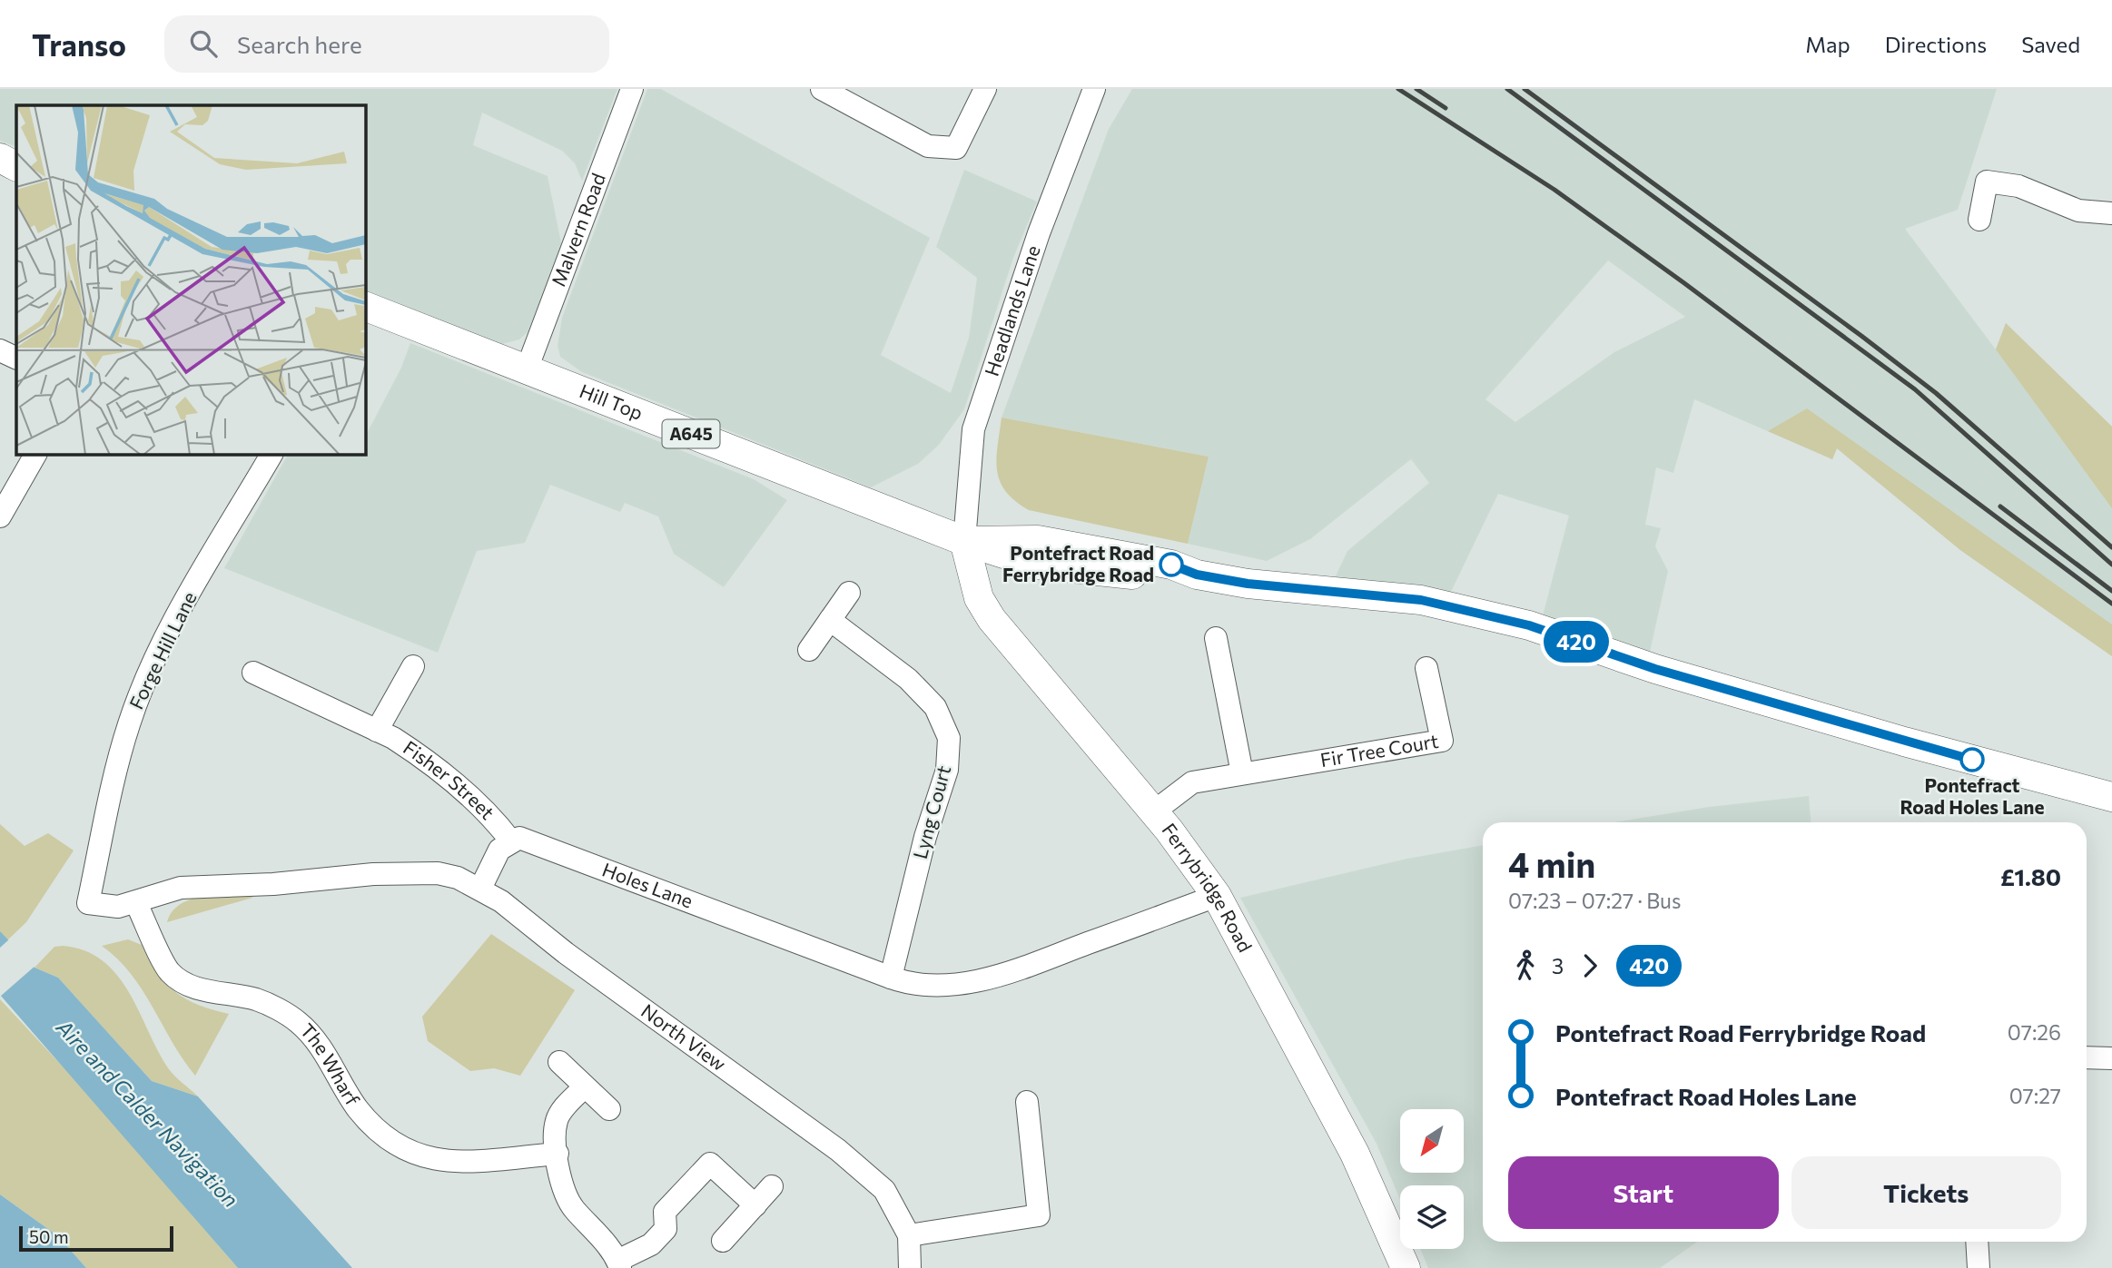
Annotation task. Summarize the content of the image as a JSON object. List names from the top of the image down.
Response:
{
  "streets": {
    "main road": ["Hill Top", "A645", "Ferrybridge Road"],
    "street": [
      "Malvern Road",
      "Headlands Lane",
      "Forge Hill Lane",
      "Fir Tree Court",
      "Fisher Street",
      "Lyng Court",
      "Holes Lane",
      "North View",
      "The Wharf"
    ]
  },
  "crossings": [
    ["Malvern Road", "Hill Top"],
    ["Headlands Lane", "Hill Top"],
    ["Headlands Lane", "A645"],
    ["Headlands Lane", "Ferrybridge Road"],
    ["Hill Top", "A645"],
    ["Hill Top", "Ferrybridge Road"],
    ["A645", "Ferrybridge Road"],
    ["Forge Hill Lane", "The Wharf"],
    ["Fir Tree Court", "Ferrybridge Road"],
    ["Fisher Street", "Holes Lane"],
    ["Lyng Court", "Holes Lane"],
    ["Holes Lane", "Ferrybridge Road"]
  ],
  "water": ["Aire and Calder Navigation"],
  "places": ["Pontefract Road Ferrybridge Road", "Pontefract Road Holes Lane"],
  "lines": ["bus line 420"],
  "scale_bar": "50 m",
  "north": "bottom left",
  "page": {
    "header": "Transo",
    "search": "Search here",
    "nav": ["Map", "Directions", "Saved"],
    "on_map": "420",
    "heading": ["4 min", "07:23 – 07:27 · Bus", "£1.80"],
    "legs": ["3", "420"],
    "list": [
      {
        "name": "Pontefract Road Ferrybridge Road",
        "value": "07:26"
      },
      {
        "name": "Pontefract Road Holes Lane",
        "value": "07:27"
      }
    ],
    "buttons": ["Start", "Tickets"],
    "scale": "50 m"
  }
}
